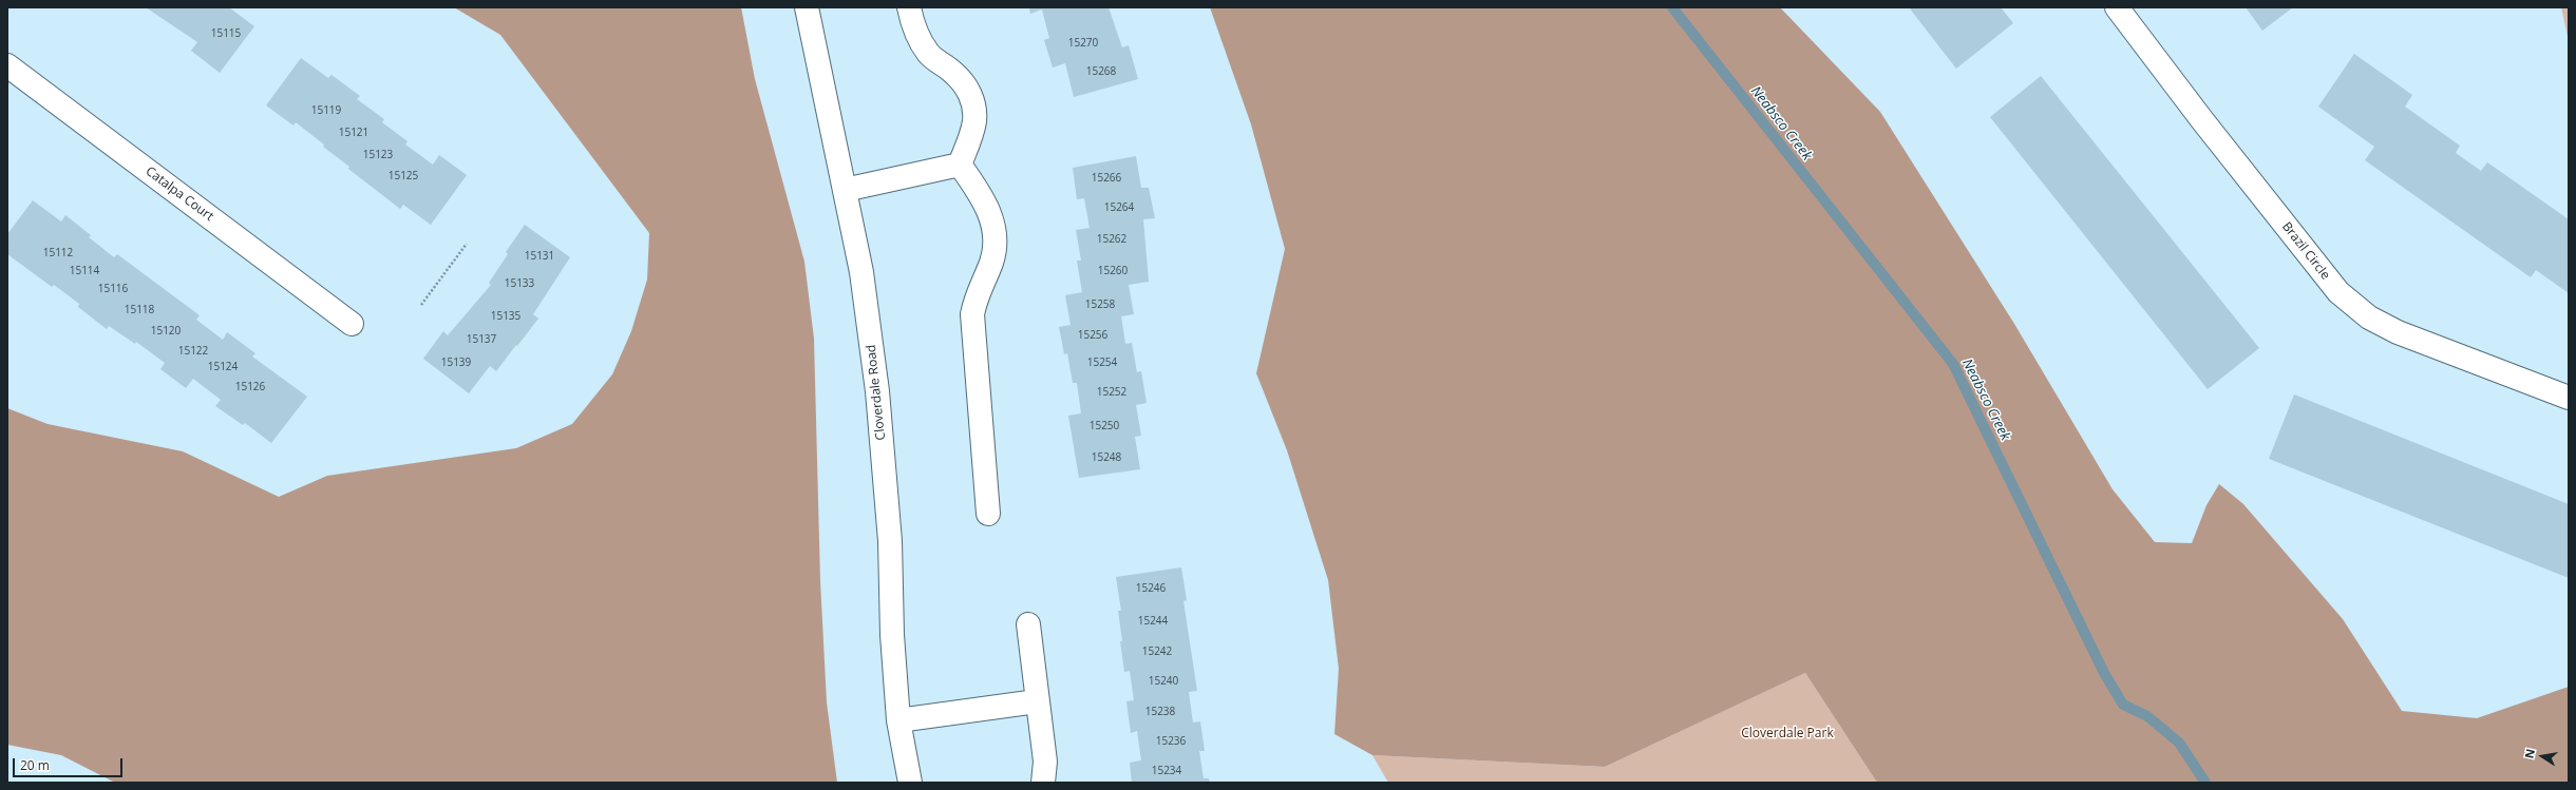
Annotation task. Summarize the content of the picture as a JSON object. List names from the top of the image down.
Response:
{
  "streets": {
    "street": ["Catalpa Court", "Brazil Circle", "Cloverdale Road"]
  },
  "water": ["Neabsco Creek"],
  "parks": ["Cloverdale Park"],
  "house_numbers": [
    "15115",
    "15270",
    "15268",
    "15119",
    "15121",
    "15123",
    "15125",
    "15266",
    "15264",
    "15262",
    "15112",
    "15131",
    "15114",
    "15260",
    "15133",
    "15116",
    "15258",
    "15118",
    "15135",
    "15120",
    "15256",
    "15137",
    "15122",
    "15139",
    "15254",
    "15124",
    "15126",
    "15252",
    "15250",
    "15248",
    "15246",
    "15244",
    "15242",
    "15240",
    "15238",
    "15236",
    "15234"
  ],
  "scale_bar": "20 m",
  "north": "left"
}
